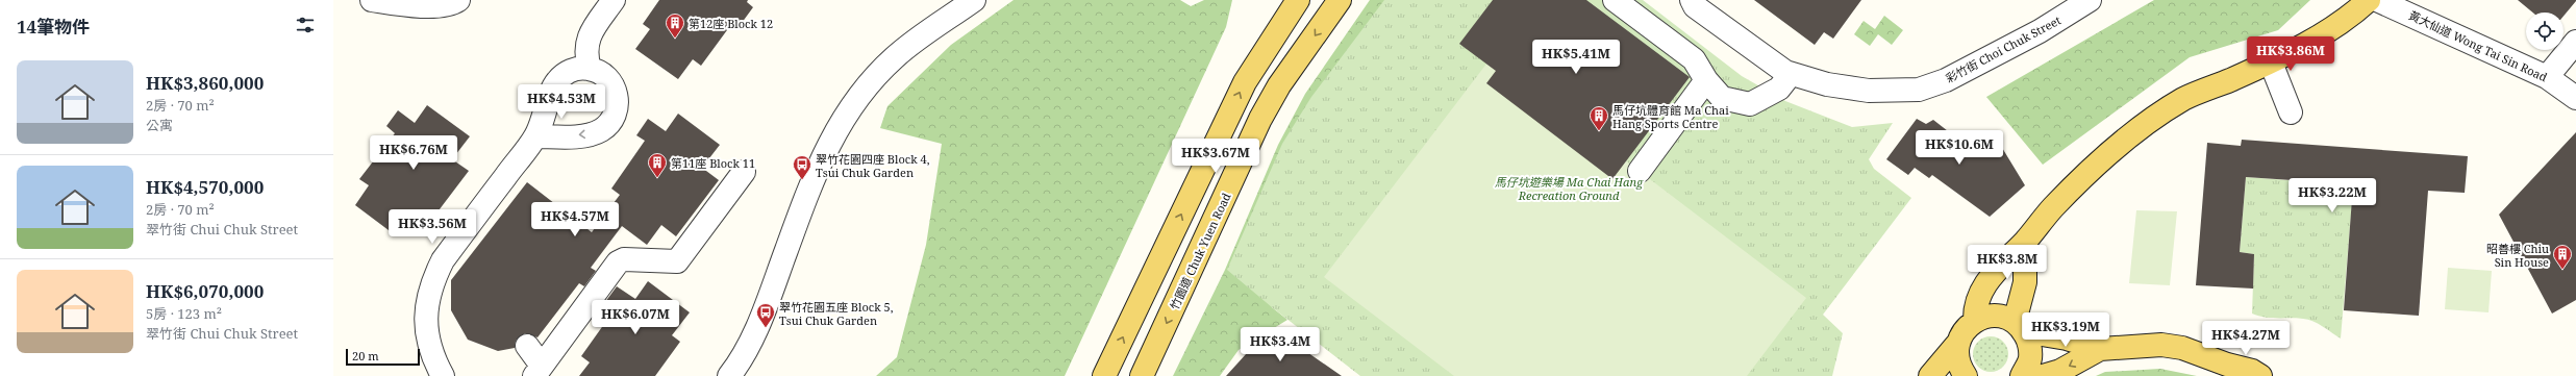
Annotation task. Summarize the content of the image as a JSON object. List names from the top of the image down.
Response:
{
  "streets": {
    "main road": ["竹園道 Chuk Yuen Road"],
    "street": ["黃大仙道 Wong Tai Sin Road", "彩竹街 Choi Chuk Street"]
  },
  "parks": ["馬仔坑遊樂場 Ma Chai Hang Recreation Ground"],
  "places": {
    "building": [
      "第12座 Block 12",
      "馬仔坑體育館 Ma Chai Hang Sports Centre",
      "第11座 Block 11",
      "昭善樓 Chiu Sin House"
    ],
    "bus stop": ["翠竹花園四座 Block 4, Tsui Chuk Garden", "翠竹花園五座 Block 5, Tsui Chuk Garden"]
  },
  "scale_bar": "20 m",
  "page": {
    "heading": "14筆物件",
    "price": [
      "HK$3.86M",
      "HK$5.41M",
      "HK$4.53M",
      "HK$10.6M",
      "HK$6.76M",
      "HK$3.67M",
      "HK$3.22M",
      "HK$4.57M",
      "HK$3.56M",
      "HK$3.8M",
      "HK$6.07M",
      "HK$3.19M",
      "HK$4.27M",
      "HK$3.4M"
    ],
    "list": [
      {
        "name": "HK$3,860,000",
        "note": "2房 · 70 m² · 公寓"
      },
      {
        "name": "HK$4,570,000",
        "note": "2房 · 70 m² · 翠竹街 Chui Chuk Street"
      },
      {
        "name": "HK$6,070,000",
        "note": "5房 · 123 m² · 翠竹街 Chui Chuk Street"
      }
    ],
    "scale": "20 m"
  }
}
